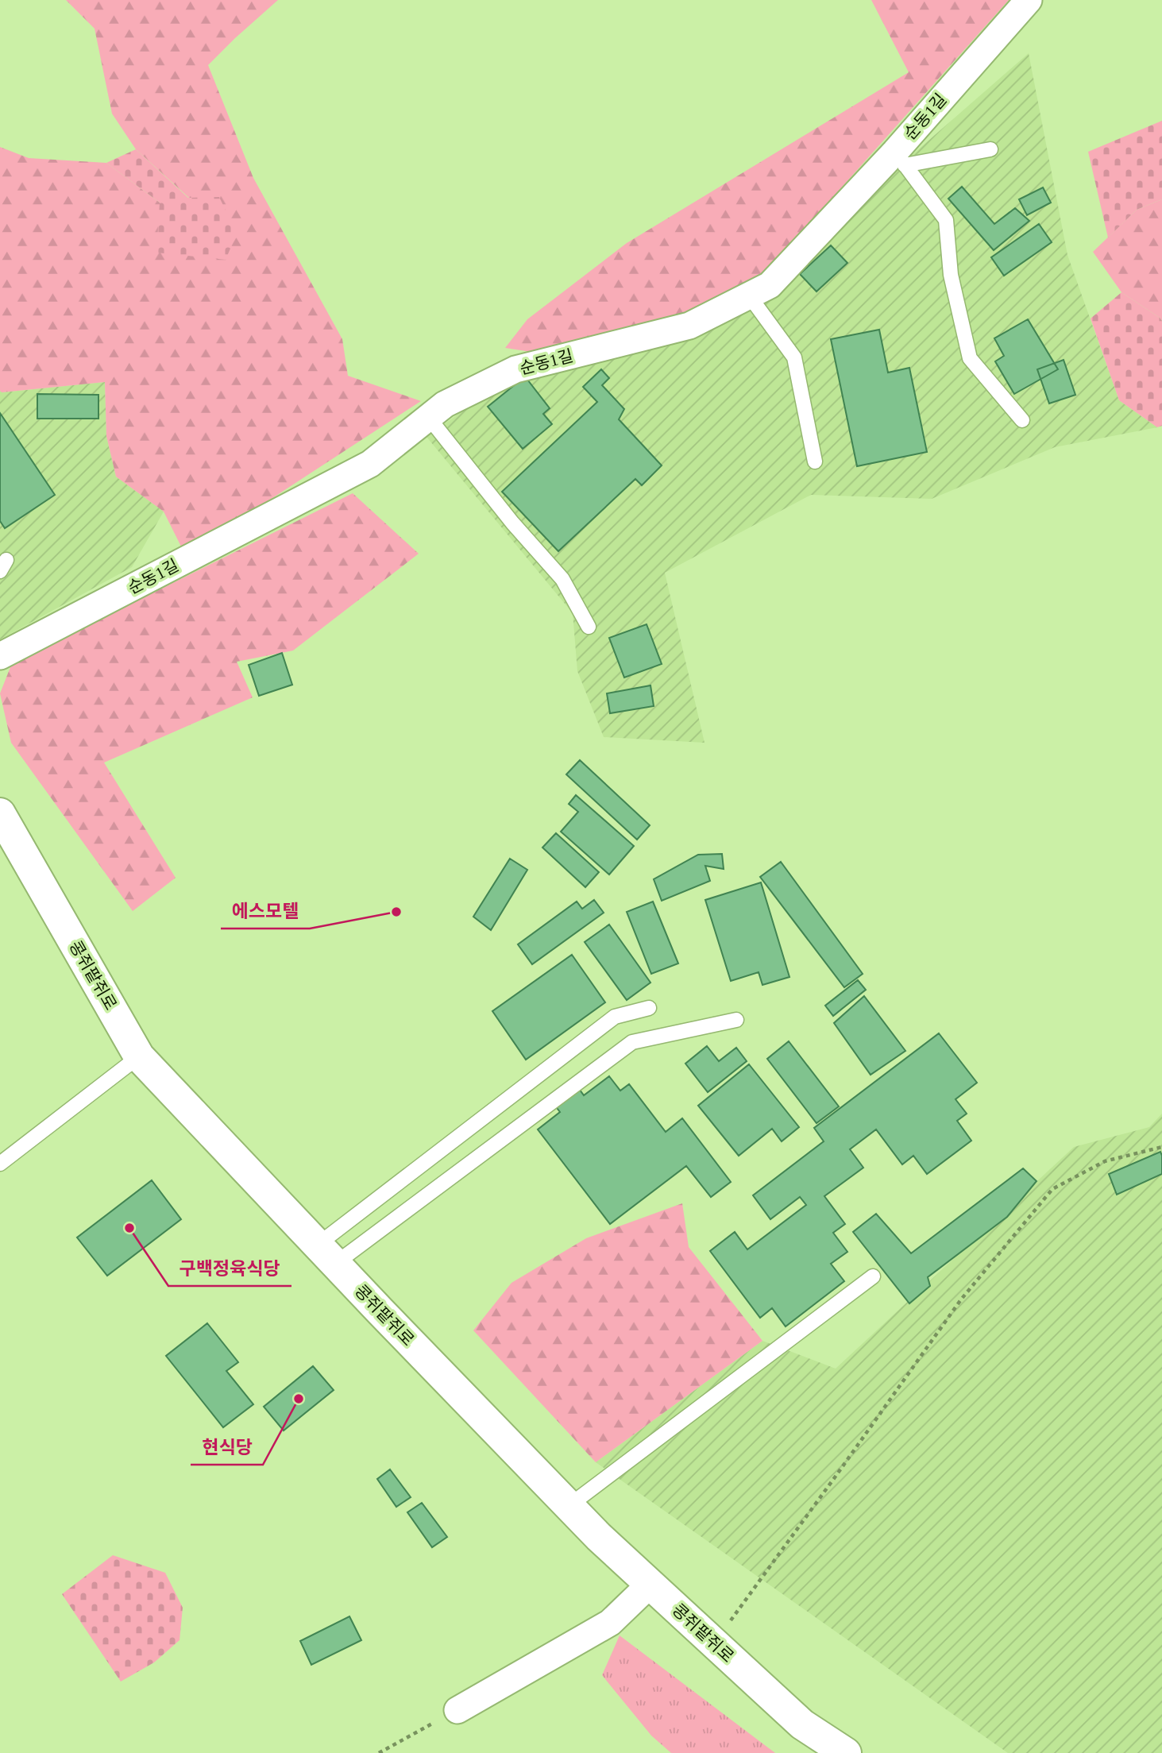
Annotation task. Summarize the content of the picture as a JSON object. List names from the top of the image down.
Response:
{
  "streets": {
    "main road": ["콩쥐팥쥐로"],
    "street": ["순동1길"]
  },
  "places": ["에스모텔", "구백정육식당", "현식당"]
}
